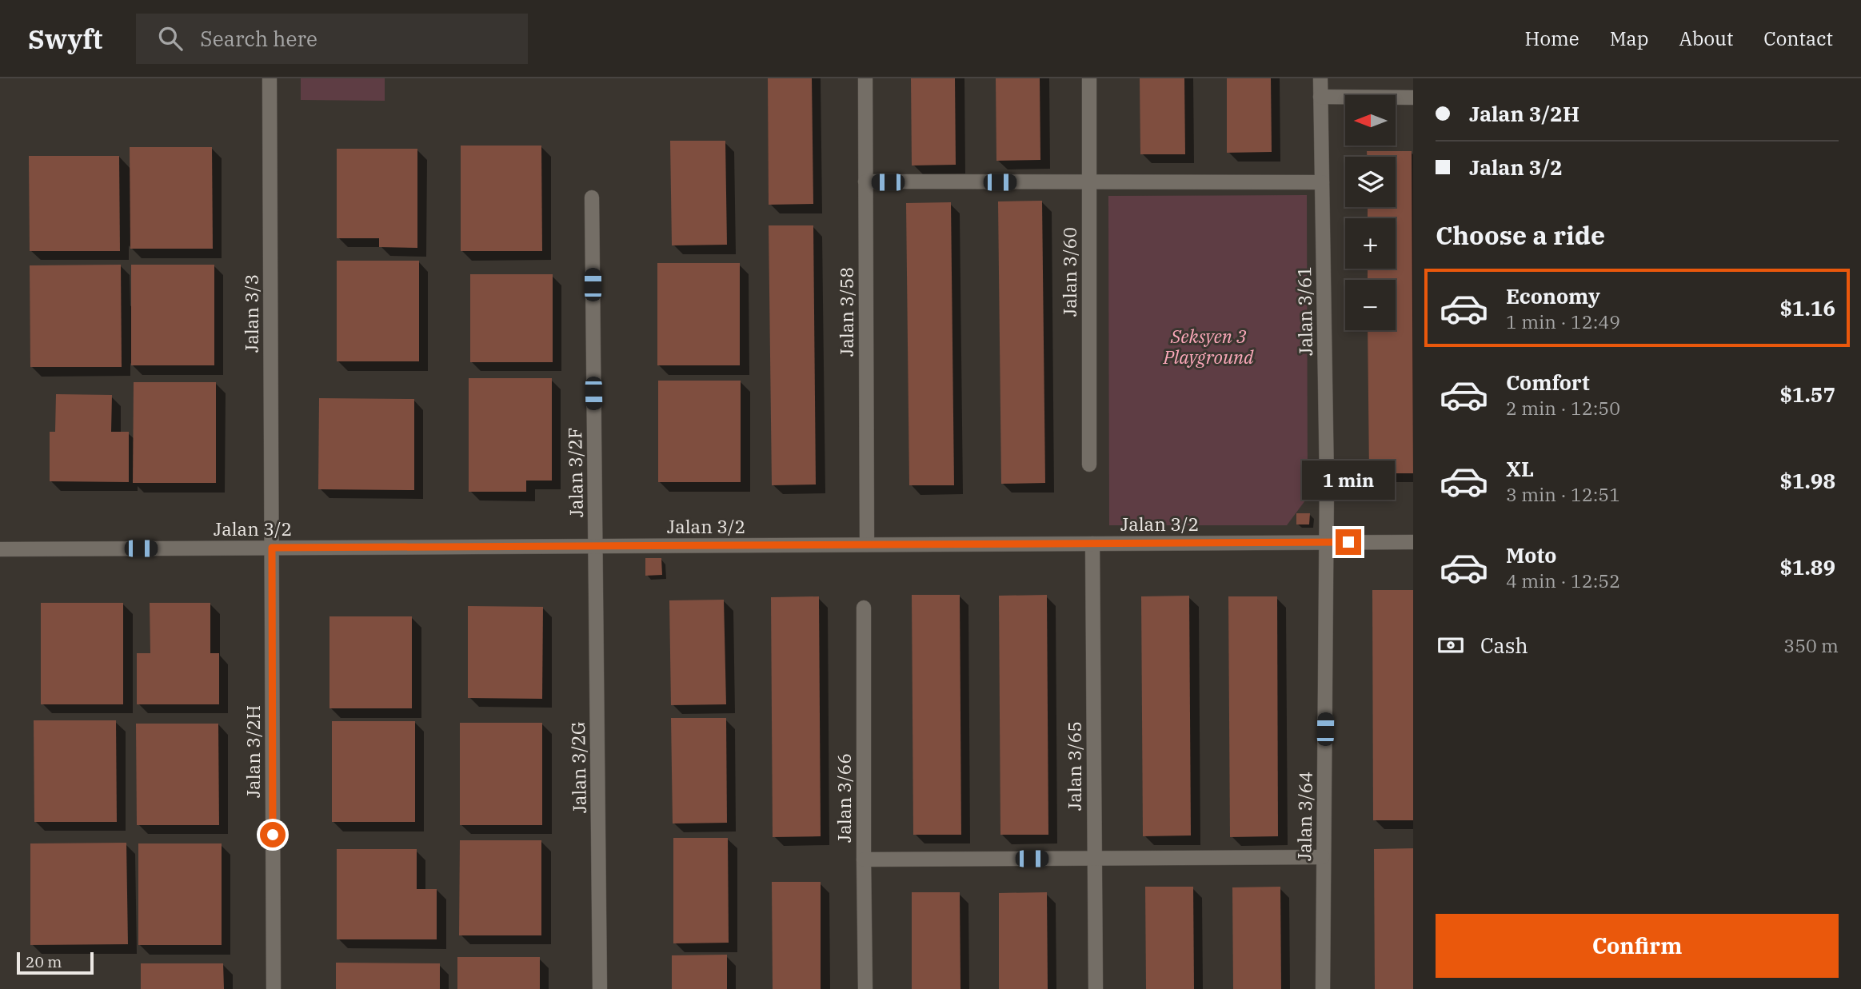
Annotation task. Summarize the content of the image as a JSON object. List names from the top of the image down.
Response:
{
  "streets": {
    "street": [
      "Jalan 3/60",
      "Jalan 3/61",
      "Jalan 3/58",
      "Jalan 3/3",
      "Jalan 3/2F",
      "Jalan 3/2",
      "Jalan 3/2H",
      "Jalan 3/65",
      "Jalan 3/2G",
      "Jalan 3/66",
      "Jalan 3/64"
    ]
  },
  "crossings": [
    ["Jalan 3/61", "Jalan 3/2"],
    ["Jalan 3/61", "Jalan 3/64"],
    ["Jalan 3/58", "Jalan 3/2"],
    ["Jalan 3/3", "Jalan 3/2"],
    ["Jalan 3/3", "Jalan 3/2H"],
    ["Jalan 3/2F", "Jalan 3/2"],
    ["Jalan 3/2F", "Jalan 3/2G"],
    ["Jalan 3/2", "Jalan 3/2H"],
    ["Jalan 3/2", "Jalan 3/65"],
    ["Jalan 3/2", "Jalan 3/2G"],
    ["Jalan 3/2", "Jalan 3/64"]
  ],
  "parks": ["Seksyen 3 Playground"],
  "scale_bar": "20 m",
  "north": "left",
  "page": {
    "header": "Swyft",
    "search": "Search here",
    "nav": [
      "Home",
      "Map",
      "About",
      "Contact"
    ],
    "banner": ["Jalan 3/2H", "Jalan 3/2"],
    "map_buttons": ["+", "−"],
    "heading": "Choose a ride",
    "list": [
      {
        "name": "Economy",
        "note": "1 min · 12:49",
        "value": "$1.16"
      },
      {
        "name": "Comfort",
        "note": "2 min · 12:50",
        "value": "$1.57"
      },
      {
        "name": "XL",
        "note": "3 min · 12:51",
        "value": "$1.98"
      },
      {
        "name": "Moto",
        "note": "4 min · 12:52",
        "value": "$1.89"
      }
    ],
    "bubble": "1 min",
    "pay": ["Cash", "350 m"],
    "buttons": "Confirm",
    "scale": "20 m"
  }
}
